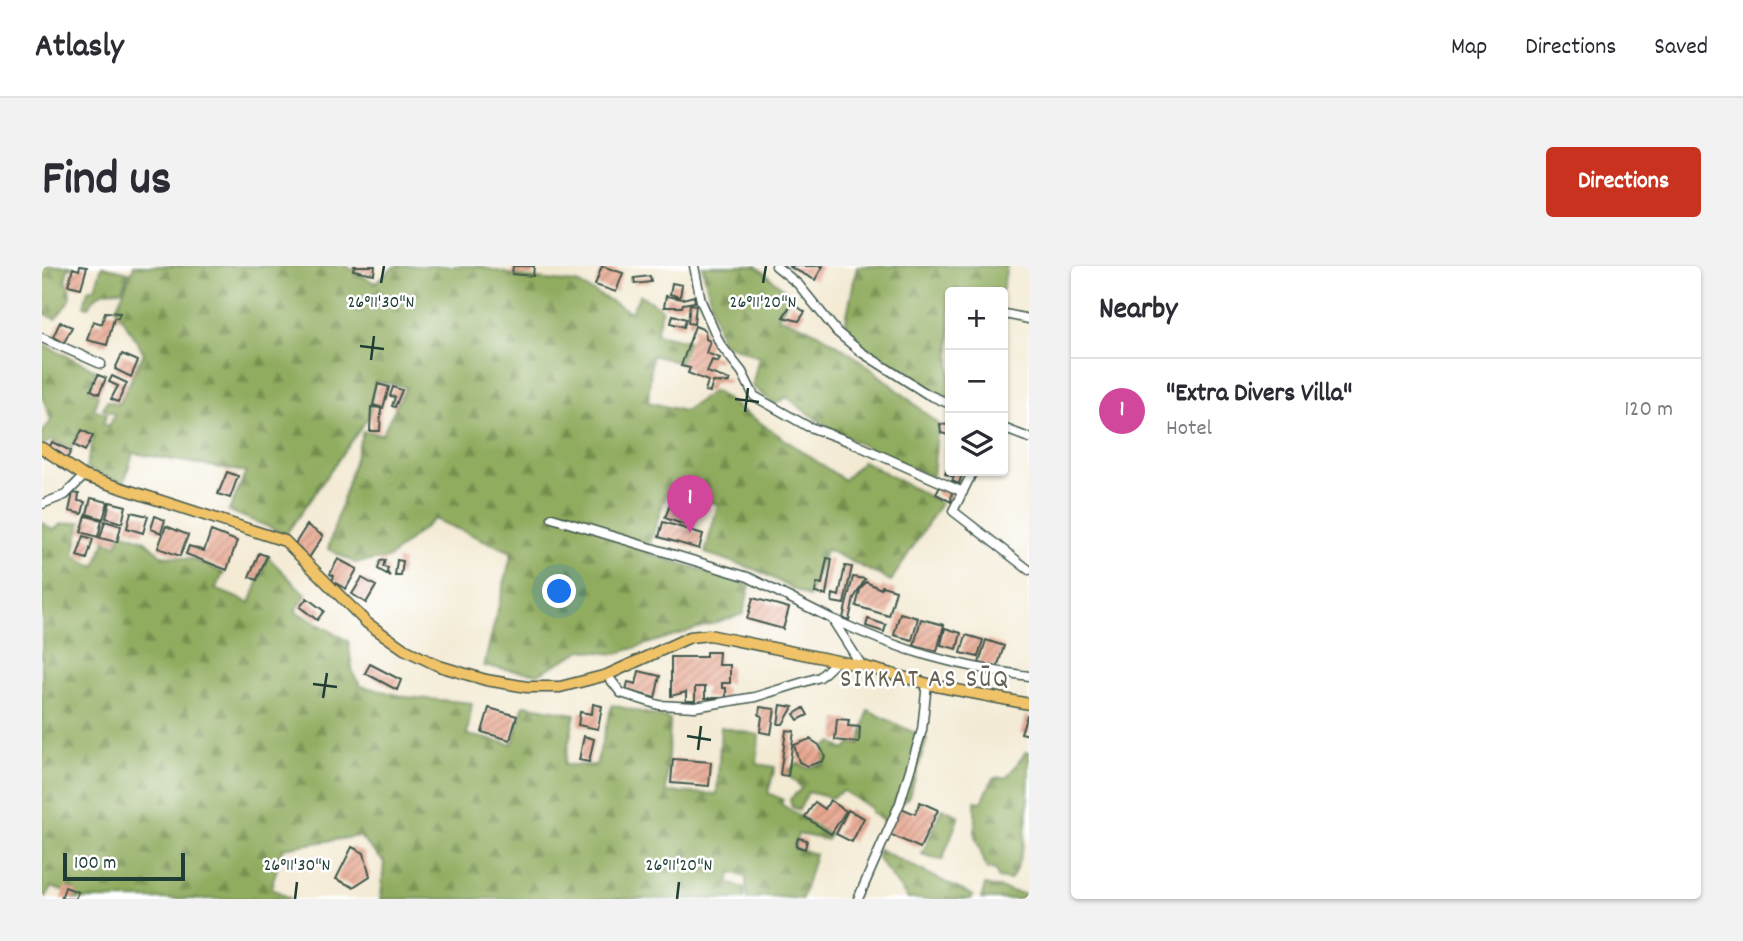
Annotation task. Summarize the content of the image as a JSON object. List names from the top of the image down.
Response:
{
  "districts": ["SIKKAT AS SŪQ"],
  "scale_bar": "100 m",
  "page": {
    "header": "Atlasly",
    "nav": ["Map", "Directions", "Saved"],
    "title": "Find us",
    "buttons": "Directions",
    "heading": "Nearby",
    "map_buttons": ["+", "−"],
    "list": [
      {
        "mark": "1",
        "name": "\"Extra Divers Villa\"",
        "note": "Hotel",
        "value": "120 m"
      }
    ],
    "pins": "1",
    "scale": "100 m"
  },
  "coordinates": ["26°11'30\"N", "26°11'20\"N"]
}
